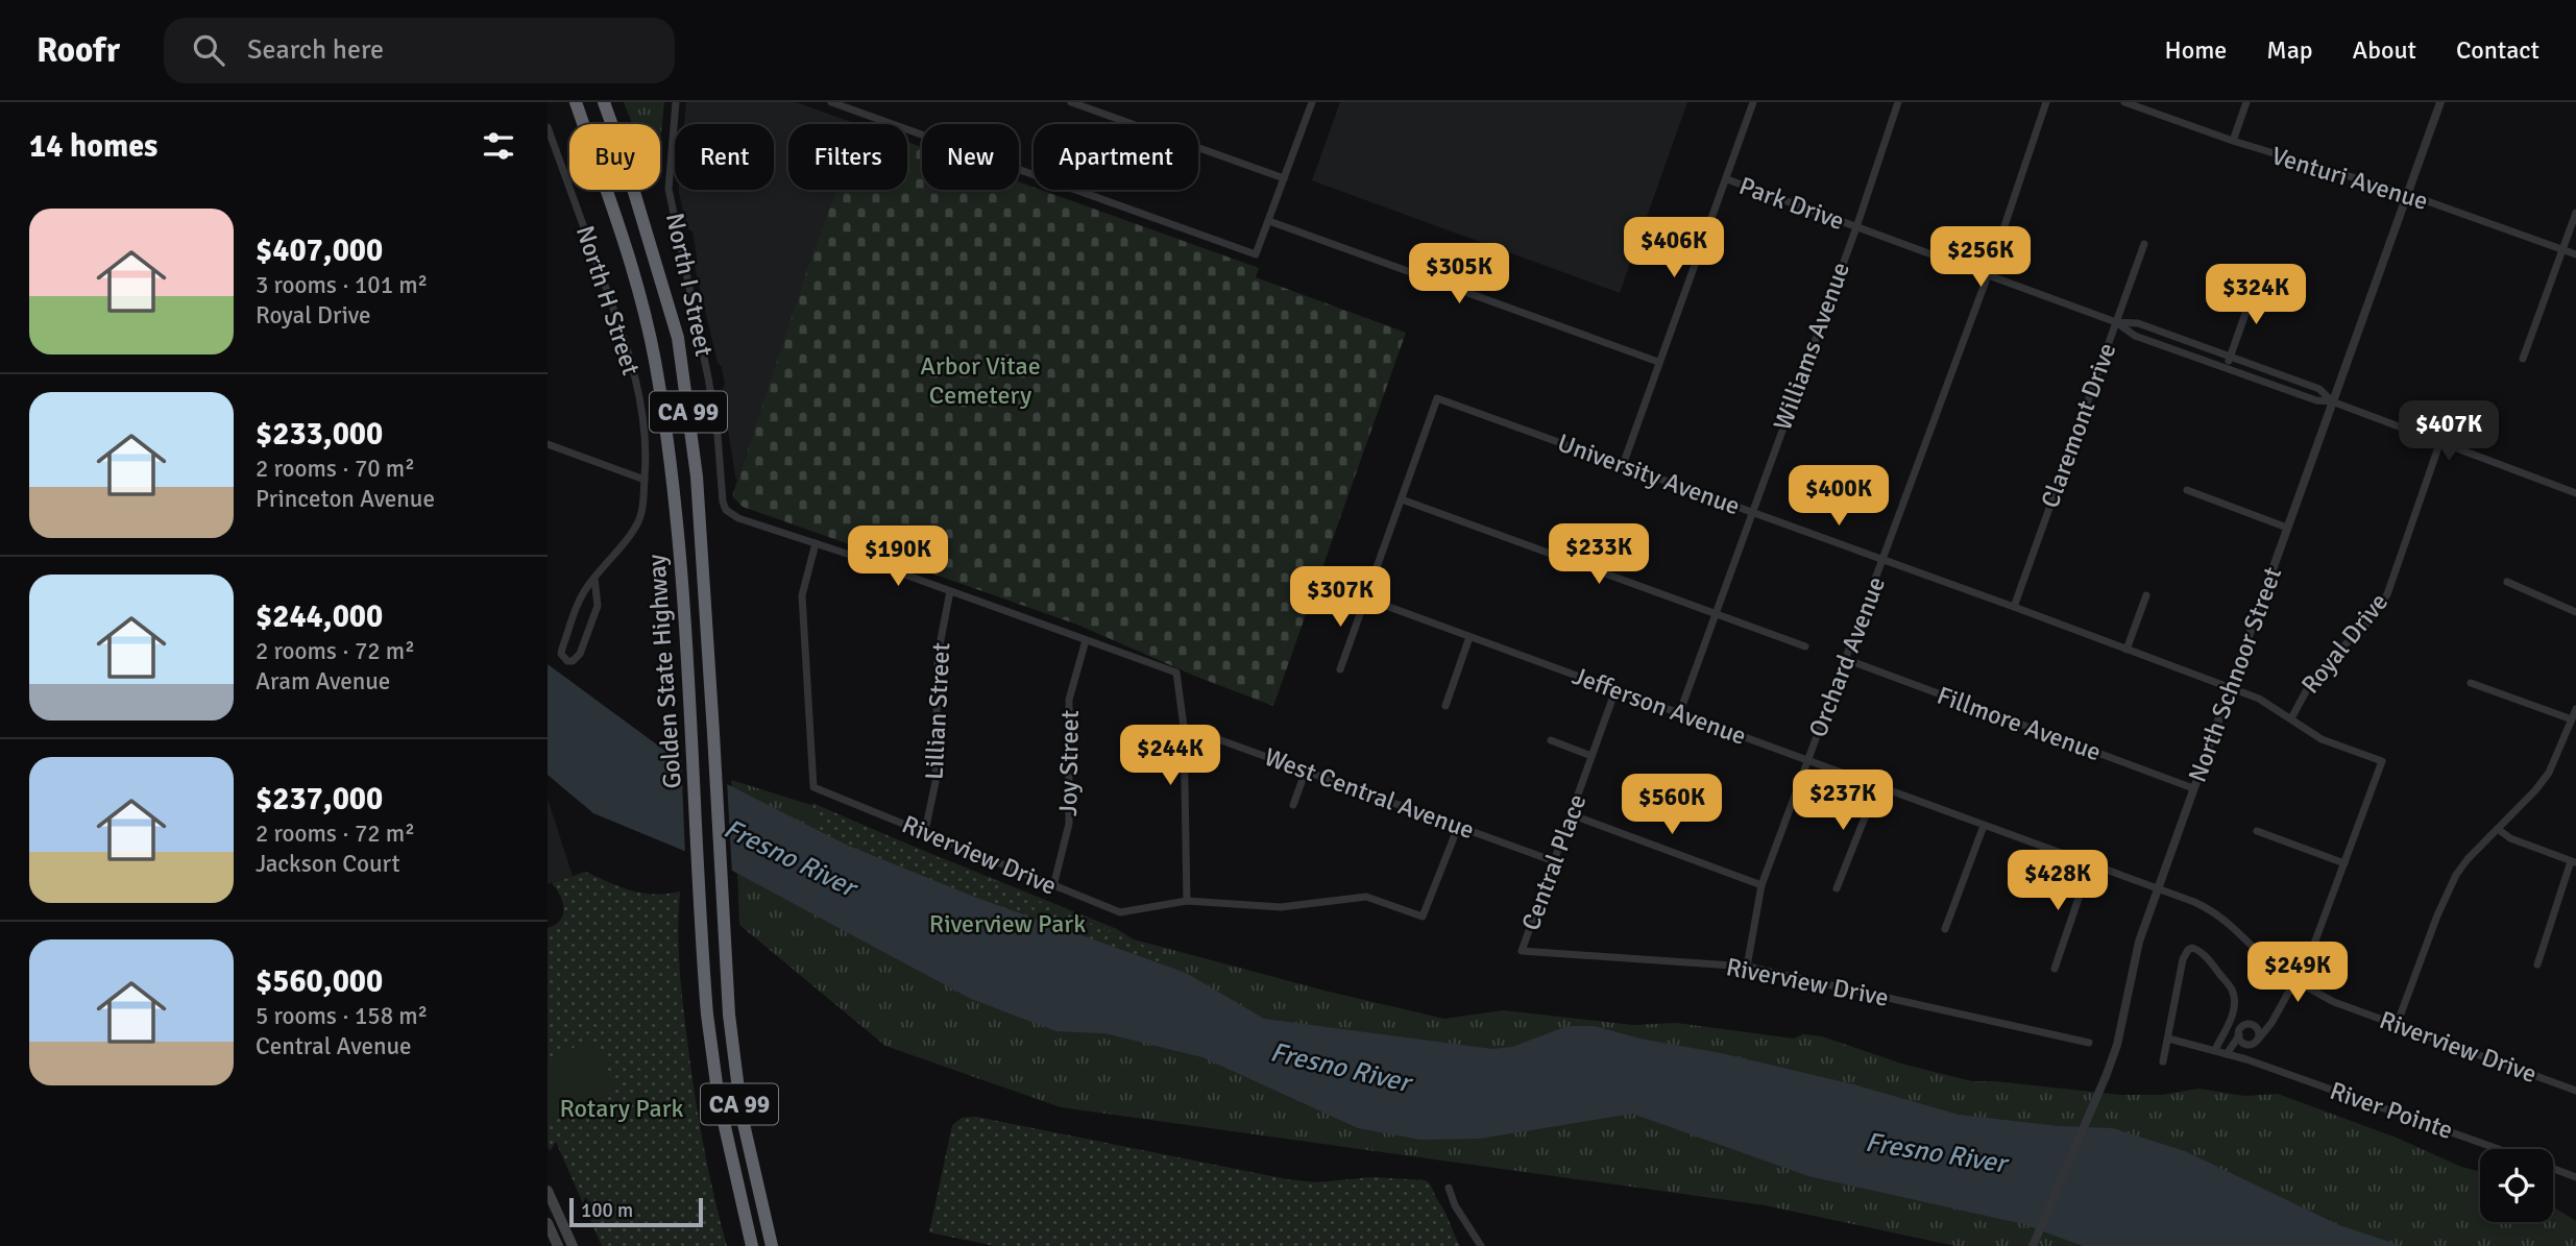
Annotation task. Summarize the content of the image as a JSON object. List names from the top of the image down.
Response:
{
  "streets": {
    "highway": ["CA 99", "Golden State Highway"],
    "street": [
      "Venturi Avenue",
      "Park Drive",
      "North I Street",
      "North H Street",
      "Williams Avenue",
      "Claremont Drive",
      "University Avenue",
      "Royal Drive",
      "Orchard Avenue",
      "North Schnoor Street",
      "Jefferson Avenue",
      "Lillian Street",
      "Fillmore Avenue",
      "Joy Street",
      "West Central Avenue",
      "Riverview Drive",
      "Central Place",
      "River Pointe"
    ]
  },
  "crossings": [
    ["Venturi Avenue", "North Schnoor Street"],
    ["Park Drive", "Williams Avenue"],
    ["Park Drive", "Claremont Drive"],
    ["Park Drive", "Orchard Avenue"],
    ["North I Street", "Riverview Drive"],
    ["Williams Avenue", "University Avenue"],
    ["Williams Avenue", "Jefferson Avenue"],
    ["Claremont Drive", "University Avenue"],
    ["University Avenue", "Royal Drive"],
    ["University Avenue", "Orchard Avenue"],
    ["University Avenue", "North Schnoor Street"],
    ["Orchard Avenue", "Jefferson Avenue"],
    ["Orchard Avenue", "Fillmore Avenue"],
    ["Orchard Avenue", "Riverview Drive"],
    ["North Schnoor Street", "Jefferson Avenue"],
    ["North Schnoor Street", "Fillmore Avenue"],
    ["North Schnoor Street", "Riverview Drive"],
    ["Jefferson Avenue", "Riverview Drive"],
    ["Jefferson Avenue", "Central Place"],
    ["Lillian Street", "Riverview Drive"],
    ["Joy Street", "Riverview Drive"],
    ["West Central Avenue", "Riverview Drive"],
    ["West Central Avenue", "Central Place"],
    ["Riverview Drive", "Central Place"]
  ],
  "water": ["Fresno River"],
  "parks": ["Arbor Vitae Cemetery", "Riverview Park", "Rotary Park"],
  "scale_bar": "100 m",
  "page": {
    "header": "Roofr",
    "search": "Search here",
    "nav": [
      "Home",
      "Map",
      "About",
      "Contact"
    ],
    "heading": "14 homes",
    "chip": [
      "Buy",
      "Rent",
      "Filters",
      "New",
      "Apartment"
    ],
    "list": [
      {
        "name": "$407,000",
        "note": "3 rooms · 101 m² · Royal Drive"
      },
      {
        "name": "$233,000",
        "note": "2 rooms · 70 m² · Princeton Avenue"
      },
      {
        "name": "$244,000",
        "note": "2 rooms · 72 m² · Aram Avenue"
      },
      {
        "name": "$237,000",
        "note": "2 rooms · 72 m² · Jackson Court"
      },
      {
        "name": "$560,000",
        "note": "5 rooms · 158 m² · Central Avenue"
      }
    ],
    "price": [
      "$406K",
      "$256K",
      "$305K",
      "$324K",
      "$407K",
      "$400K",
      "$233K",
      "$190K",
      "$307K",
      "$244K",
      "$237K",
      "$560K",
      "$428K",
      "$249K"
    ],
    "scale": "100 m"
  }
}
